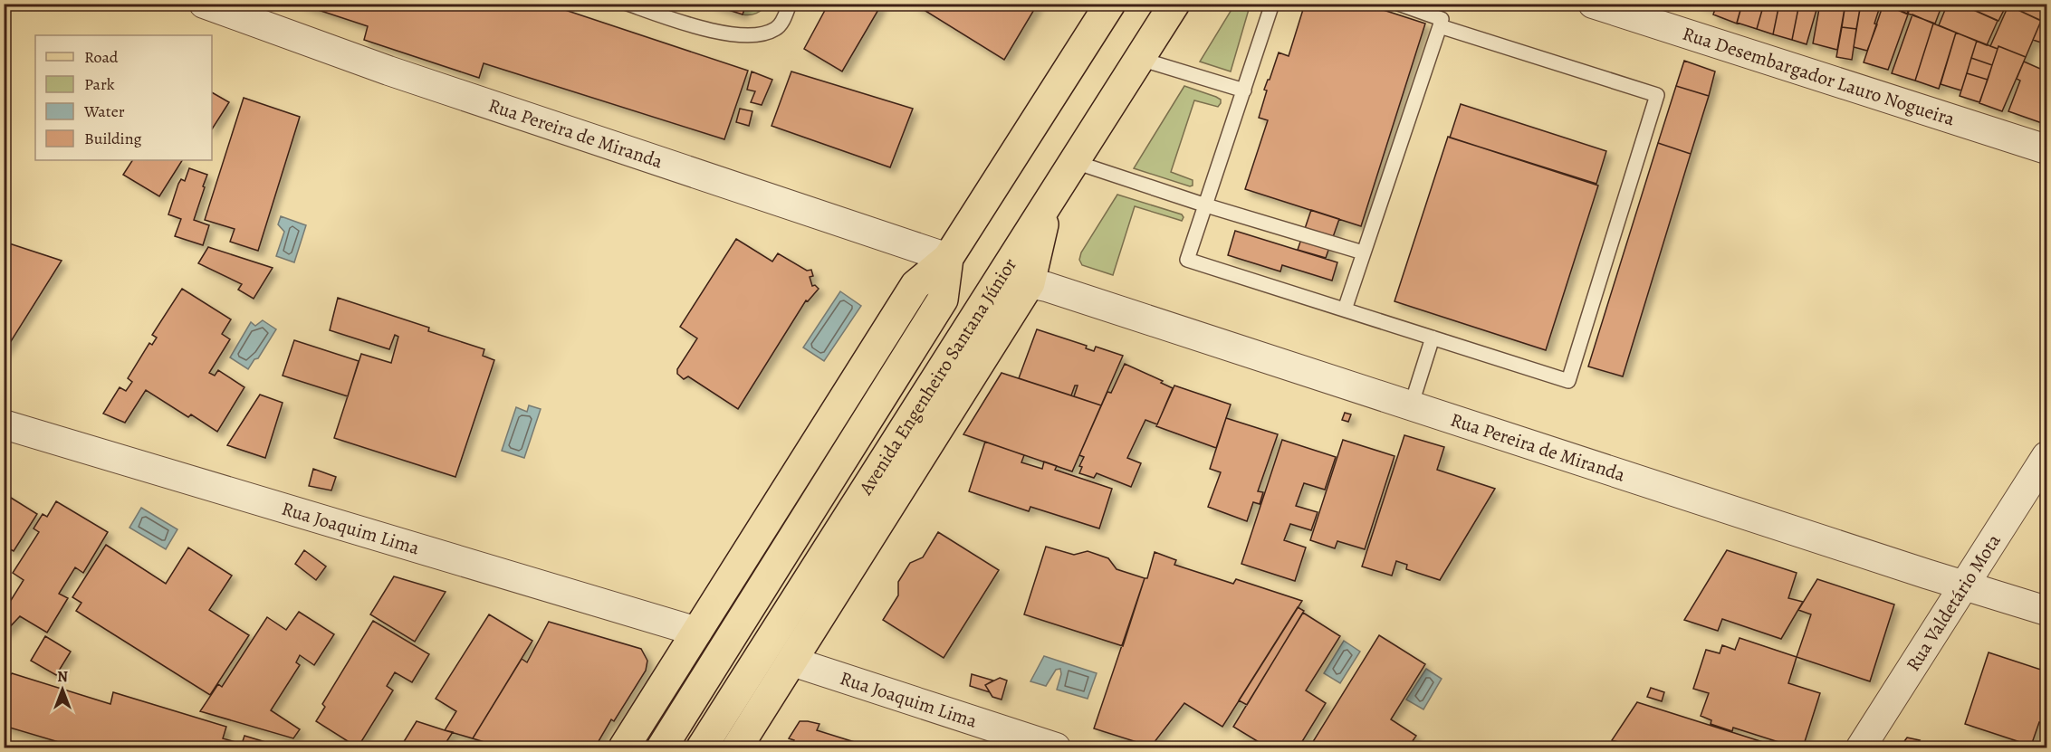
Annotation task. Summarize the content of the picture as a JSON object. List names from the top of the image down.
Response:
{
  "streets": {
    "main road": ["Avenida Engenheiro Santana Júnior"],
    "street": [
      "Rua Desembargador Lauro Nogueira",
      "Rua Pereira de Miranda",
      "Rua Joaquim Lima",
      "Rua Valdetário Mota"
    ]
  },
  "crossings": [
    ["Rua Pereira de Miranda", "Avenida Engenheiro Santana Júnior"],
    ["Rua Pereira de Miranda", "Rua Valdetário Mota"]
  ],
  "legend": [
    "Road",
    "Park",
    "Water",
    "Building"
  ],
  "north": "top"
}
